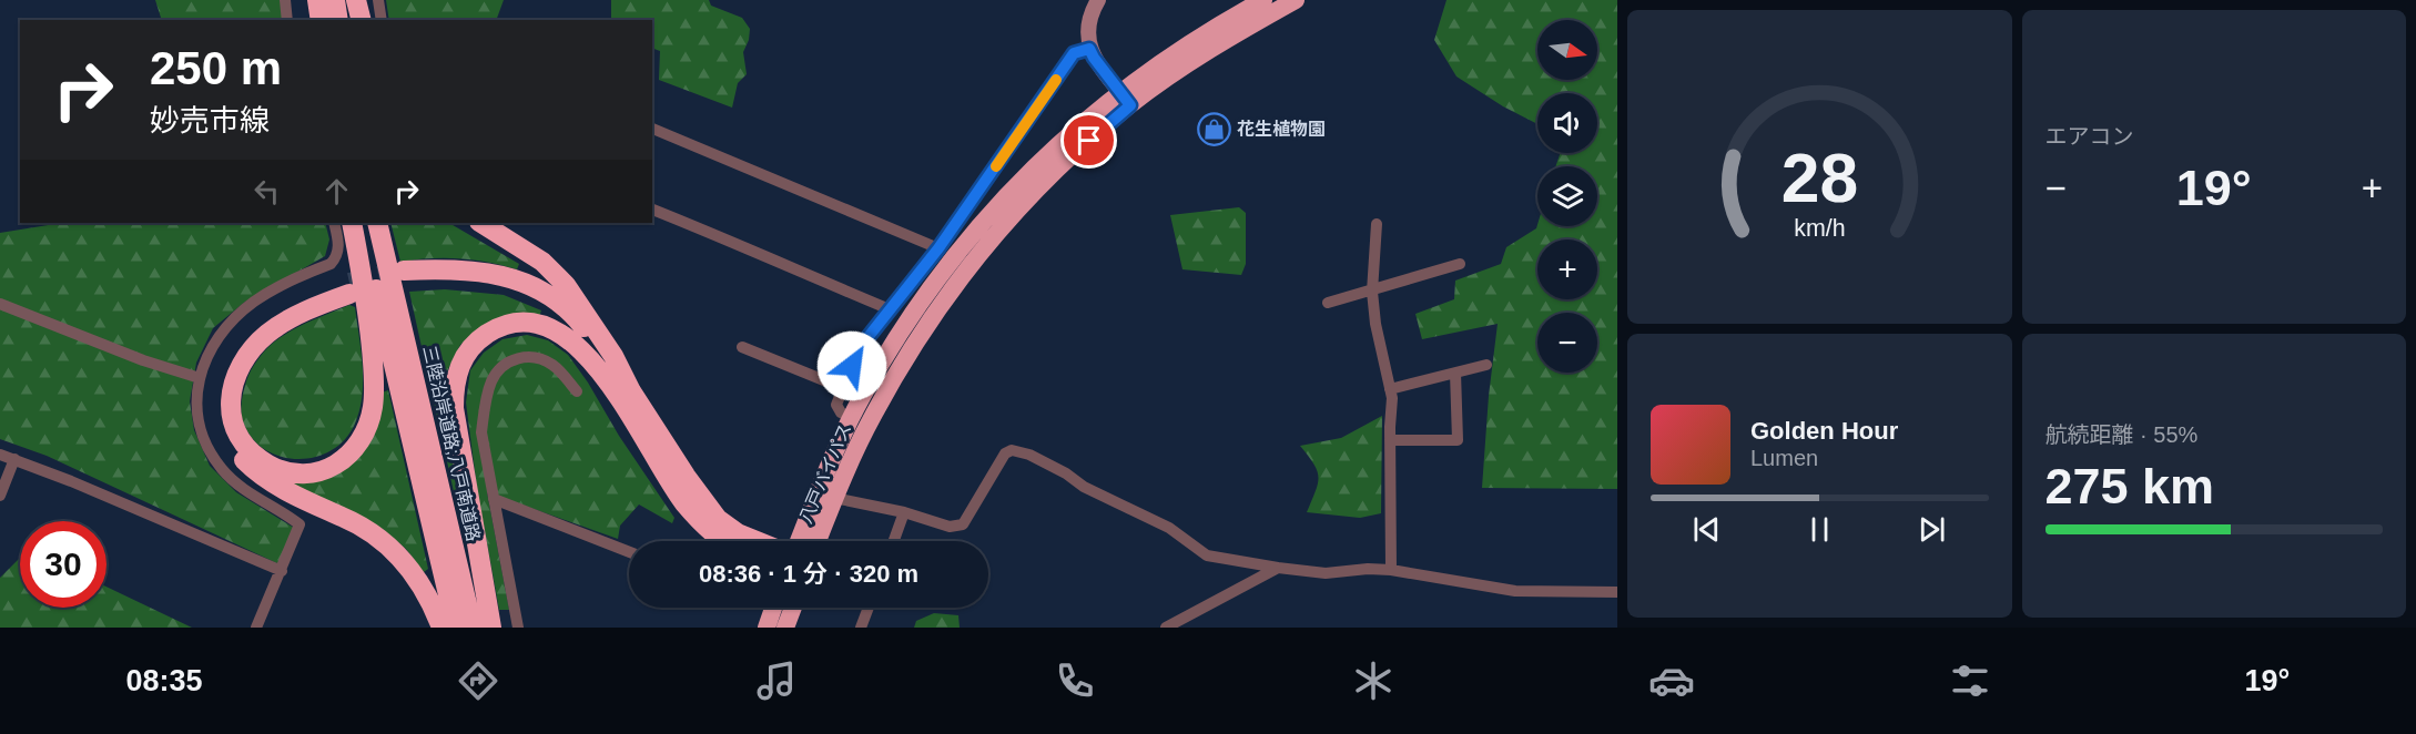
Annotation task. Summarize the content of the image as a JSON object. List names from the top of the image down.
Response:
{
  "streets": {
    "highway": ["三陸沿岸道路;八戸南道路", "八戸バイパス"]
  },
  "places": {
    "shop": ["花生植物園"]
  },
  "north": "right",
  "page": {
    "tile": [
      "エアコン",
      ["航続距離 · 55%", "275 km"]
    ],
    "map_buttons": ["+", "−"],
    "turn": ["250 m", "妙売市線"],
    "heat": ["−", "19°", "+"],
    "song": ["Golden Hour", "Lumen"],
    "limit": "30",
    "trip": "08:36 · 1 分 · 320 m",
    "tabs": ["08:35", "19°"],
    "gauge": ["28", "km/h"]
  }
}
